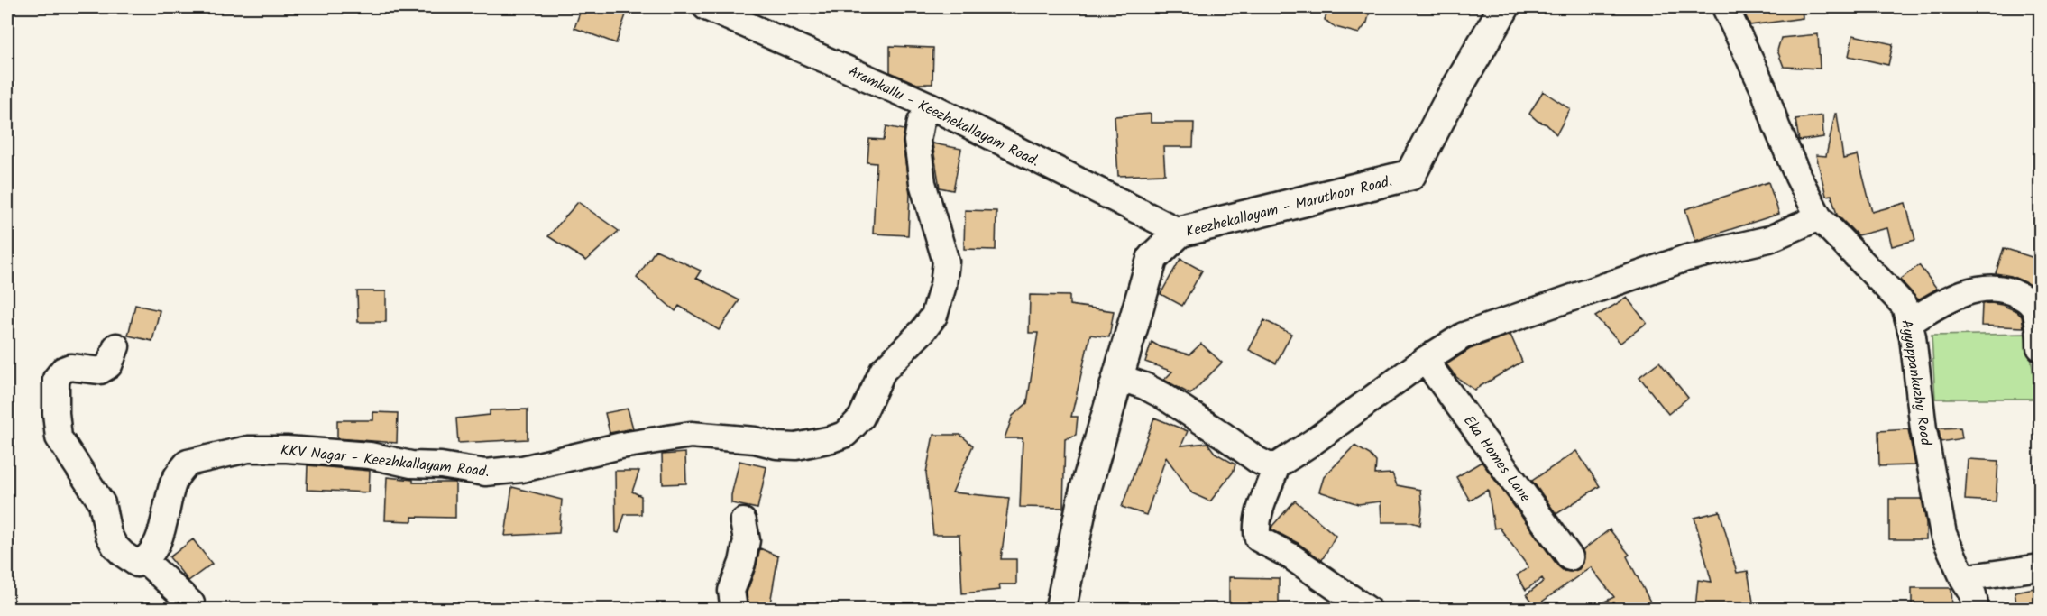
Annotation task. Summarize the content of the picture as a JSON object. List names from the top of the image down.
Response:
{
  "streets": {
    "street": [
      "Aramkallu - Keezhekallayam Road.",
      "Keezhekallayam - Maruthoor Road.",
      "Ayyappankuzhy Road",
      "Eka Homes Lane",
      "KKV Nagar - Keezhkallayam Road."
    ]
  },
  "crossings": [
    ["Aramkallu - Keezhekallayam Road.", "Keezhekallayam - Maruthoor Road."],
    ["Aramkallu - Keezhekallayam Road.", "KKV Nagar - Keezhkallayam Road."]
  ]
}
